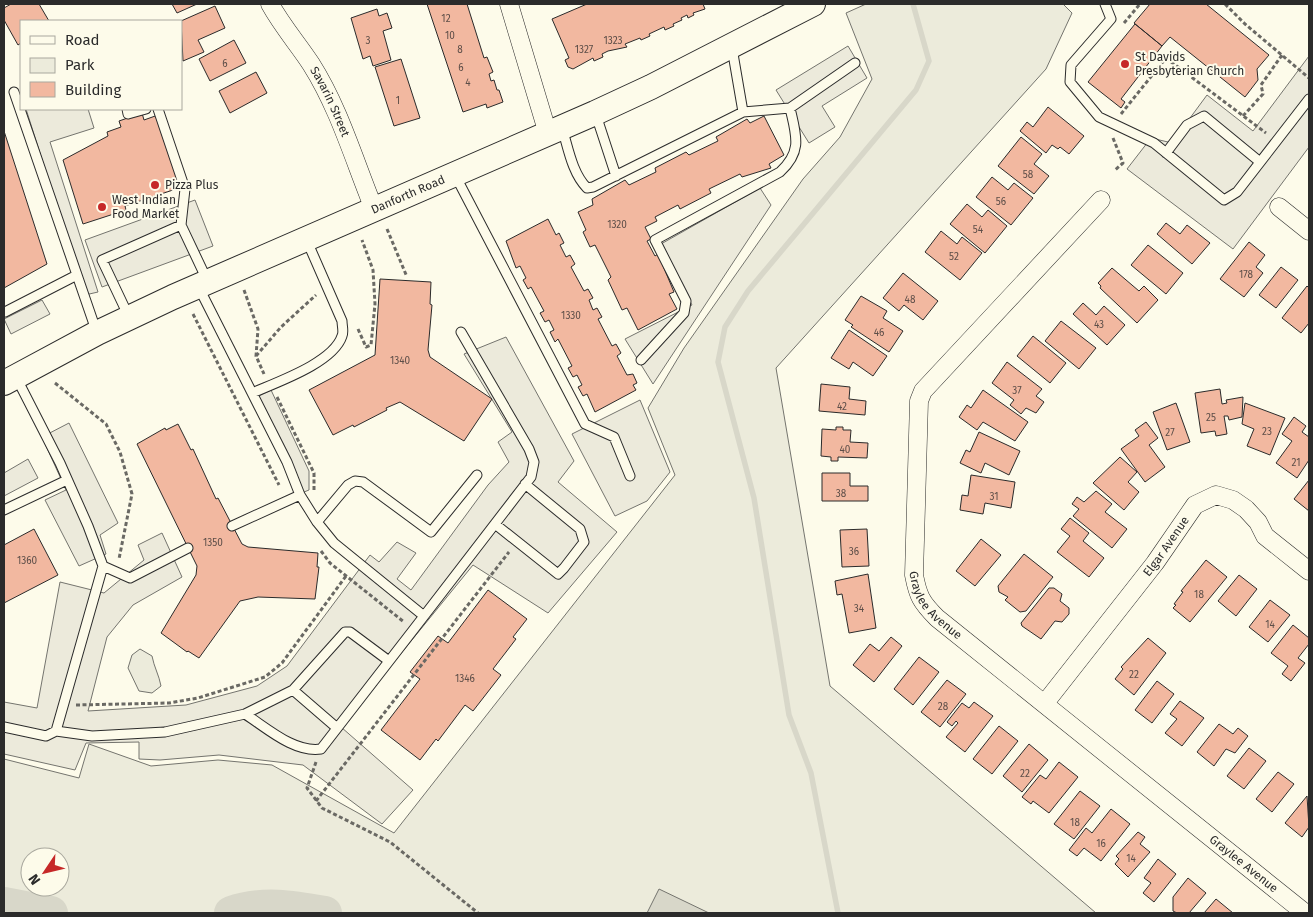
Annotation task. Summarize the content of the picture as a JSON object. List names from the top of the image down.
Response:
{
  "streets": {
    "main road": ["Danforth Road"],
    "street": ["Savarin Street", "Elgar Avenue", "Graylee Avenue"]
  },
  "crossings": [
    ["Savarin Street", "Danforth Road"],
    ["Elgar Avenue", "Graylee Avenue"]
  ],
  "places": ["St Davids Presbyterian Church", "Pizza Plus", "West Indian Food Market"],
  "house_numbers": [
    "12",
    "10",
    "3",
    "1323",
    "8",
    "1327",
    "6",
    "6",
    "4",
    "1",
    "58",
    "56",
    "1320",
    "54",
    "52",
    "178",
    "48",
    "1330",
    "43",
    "46",
    "1340",
    "37",
    "42",
    "25",
    "23",
    "27",
    "40",
    "21",
    "38",
    "31",
    "1350",
    "36",
    "1360",
    "18",
    "34",
    "14",
    "22",
    "1346",
    "28",
    "22",
    "18",
    "16",
    "14"
  ],
  "legend": ["Road", "Park", "Building"],
  "north": "bottom left"
}
